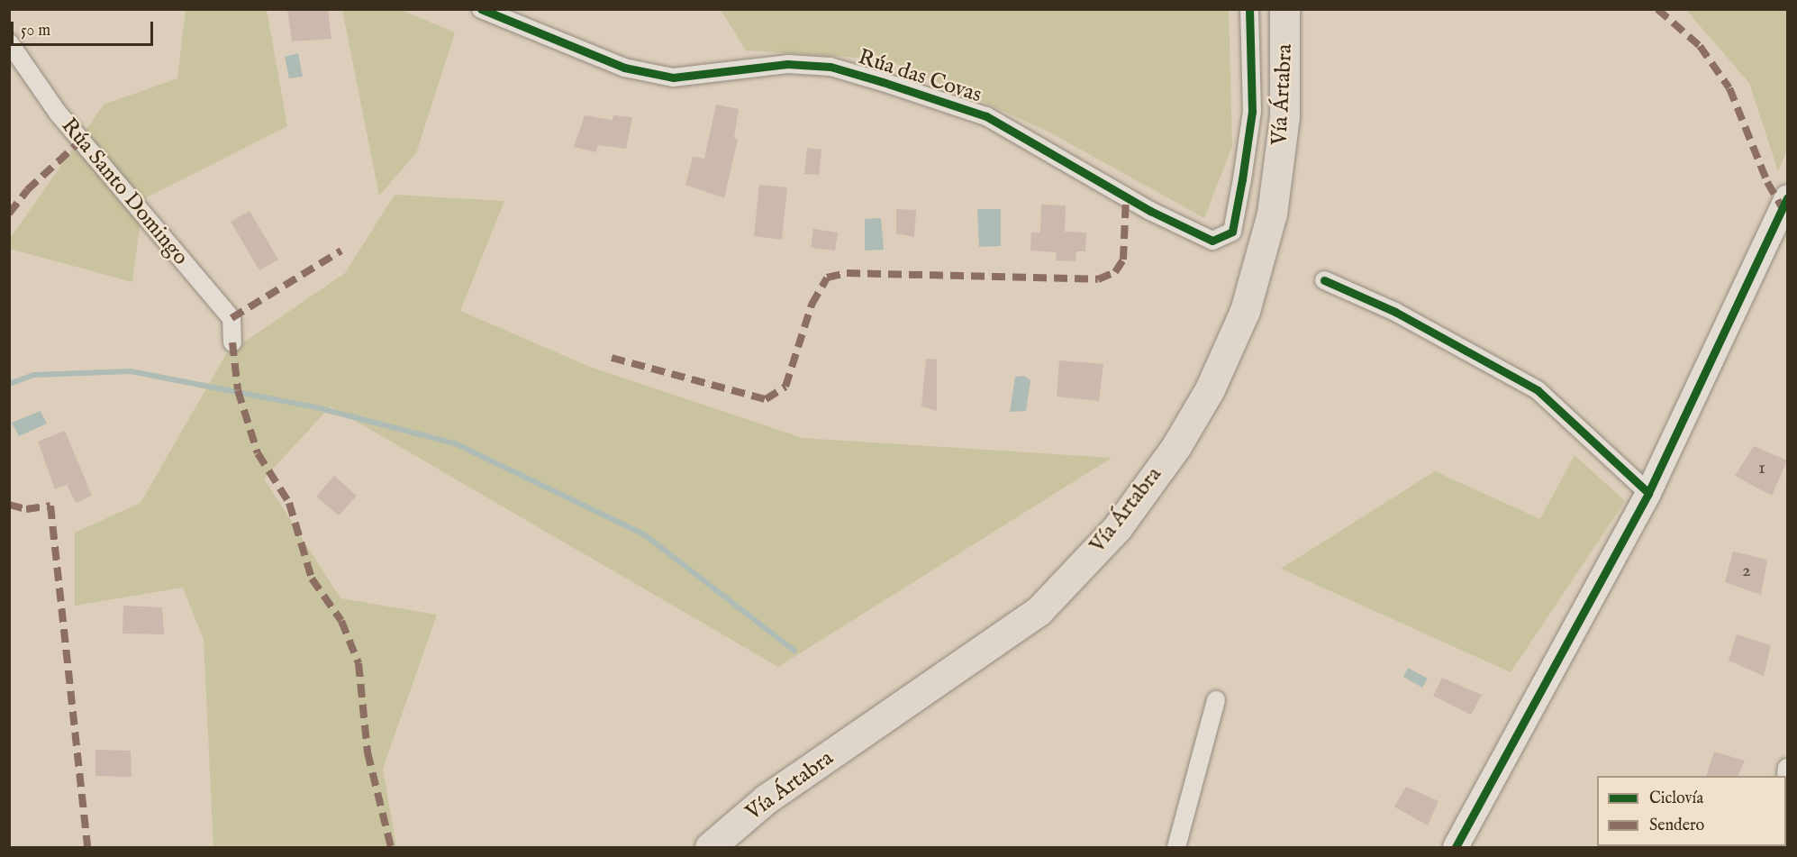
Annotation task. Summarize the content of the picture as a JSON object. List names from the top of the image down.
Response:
{
  "streets": {
    "highway": ["Vía Ártabra"],
    "street": ["Rúa das Covas", "Rúa Santo Domingo"]
  },
  "house_numbers": ["1", "2"],
  "legend": ["Ciclovía", "Sendero"],
  "scale_bar": "50 m"
}
